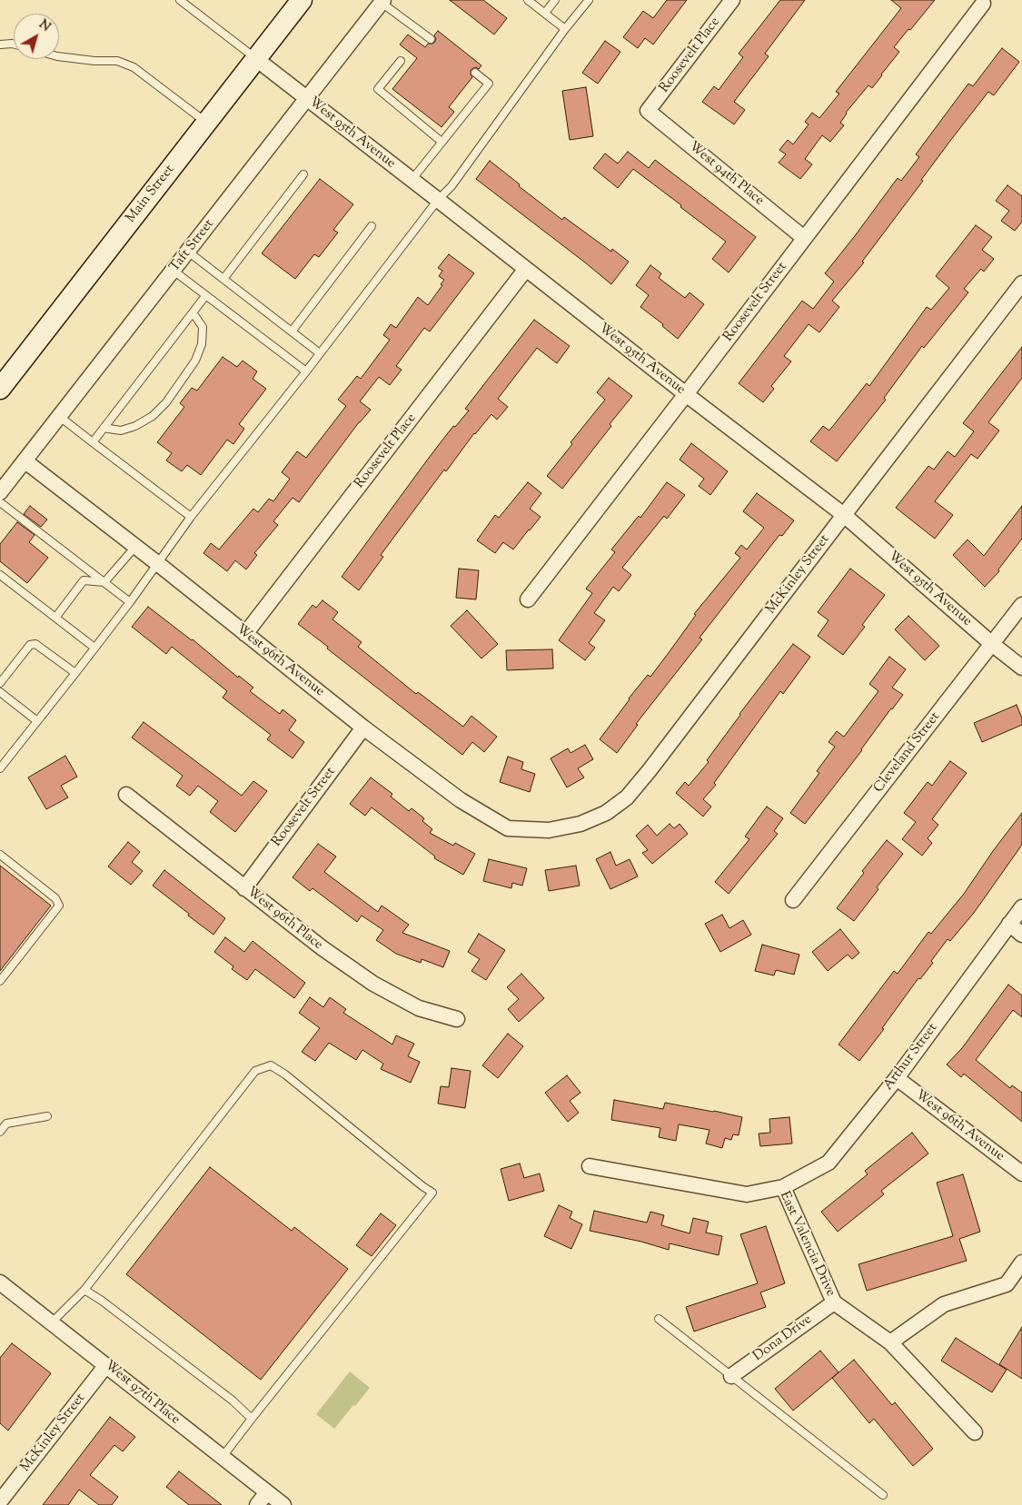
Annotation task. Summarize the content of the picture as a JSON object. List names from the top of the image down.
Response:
{
  "streets": {
    "main road": ["Main Street"],
    "street": [
      "Roosevelt Place",
      "West 95th Avenue",
      "West 94th Place",
      "Taft Street",
      "Roosevelt Street",
      "McKinley Street",
      "West 96th Avenue",
      "Cleveland Street",
      "West 96th Place",
      "Arthur Street",
      "East Valencia Drive",
      "Dona Drive",
      "West 97th Place"
    ]
  },
  "crossings": [
    ["Roosevelt Place", "West 95th Avenue"],
    ["Roosevelt Place", "West 94th Place"],
    ["Roosevelt Place", "West 96th Avenue"],
    ["West 95th Avenue", "Main Street"],
    ["West 95th Avenue", "Taft Street"],
    ["West 95th Avenue", "Roosevelt Street"],
    ["West 95th Avenue", "McKinley Street"],
    ["West 95th Avenue", "Cleveland Street"],
    ["West 94th Place", "Roosevelt Street"],
    ["Taft Street", "West 96th Avenue"],
    ["Roosevelt Street", "West 96th Avenue"],
    ["Roosevelt Street", "West 96th Place"],
    ["McKinley Street", "West 96th Avenue"],
    ["McKinley Street", "West 97th Place"],
    ["West 96th Avenue", "Arthur Street"],
    ["Arthur Street", "East Valencia Drive"],
    ["East Valencia Drive", "Dona Drive"]
  ],
  "north": "top right"
}
